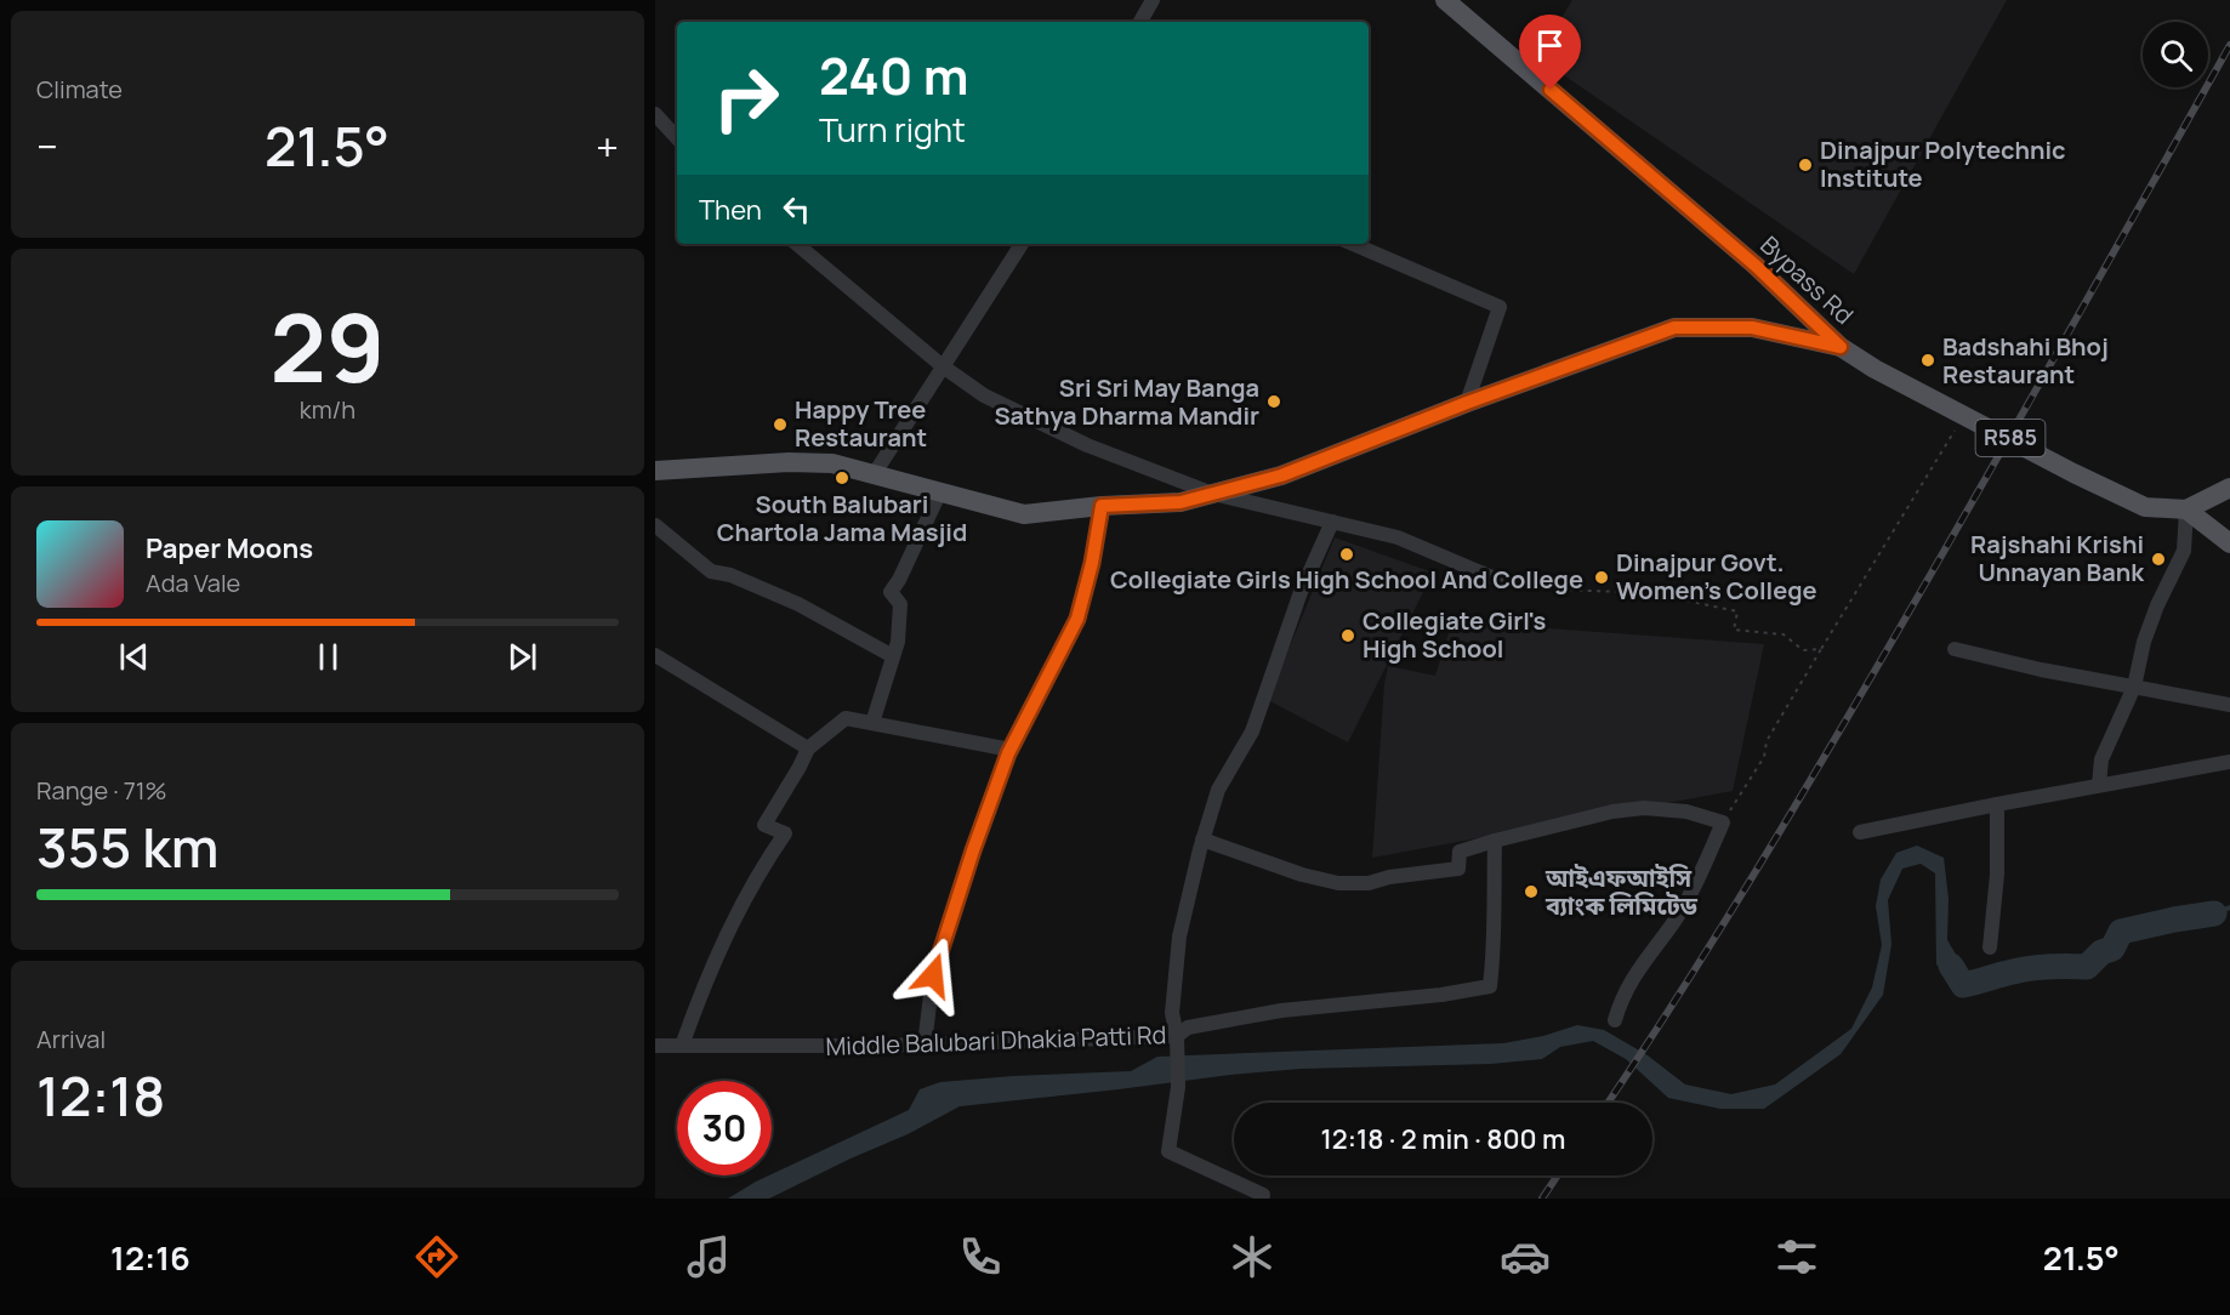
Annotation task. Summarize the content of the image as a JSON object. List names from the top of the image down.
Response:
{
  "streets": {
    "main road": ["Bypass Rd", "R585"],
    "street": ["Middle Balubari Dhakia Patti Rd"]
  },
  "crossings": [
    ["Bypass Rd", "R585"]
  ],
  "places": [
    "Dinajpur Polytechnic Institute",
    "Badshahi Bhoj Restaurant",
    "Sri Sri May Banga Sathya Dharma Mandir",
    "Happy Tree Restaurant",
    "South Balubari Chartola Jama Masjid",
    "Collegiate Girls High School And College",
    "Rajshahi Krishi Unnayan Bank",
    "Dinajpur Govt. Women's College",
    "Collegiate Girl's High School",
    "আইএফআইসি ব্যাংক লিমিটেড"
  ],
  "page": {
    "tile": [
      "Climate",
      ["29", "km/h"],
      ["Range · 71%", "355 km"],
      ["Arrival", "12:18"]
    ],
    "turn": ["240 m", "Turn right"],
    "heat": ["−", "21.5°", "+"],
    "then": "Then",
    "song": ["Paper Moons", "Ada Vale"],
    "limit": "30",
    "trip": "12:18 · 2 min · 800 m",
    "tabs": ["12:16", "21.5°"]
  }
}
